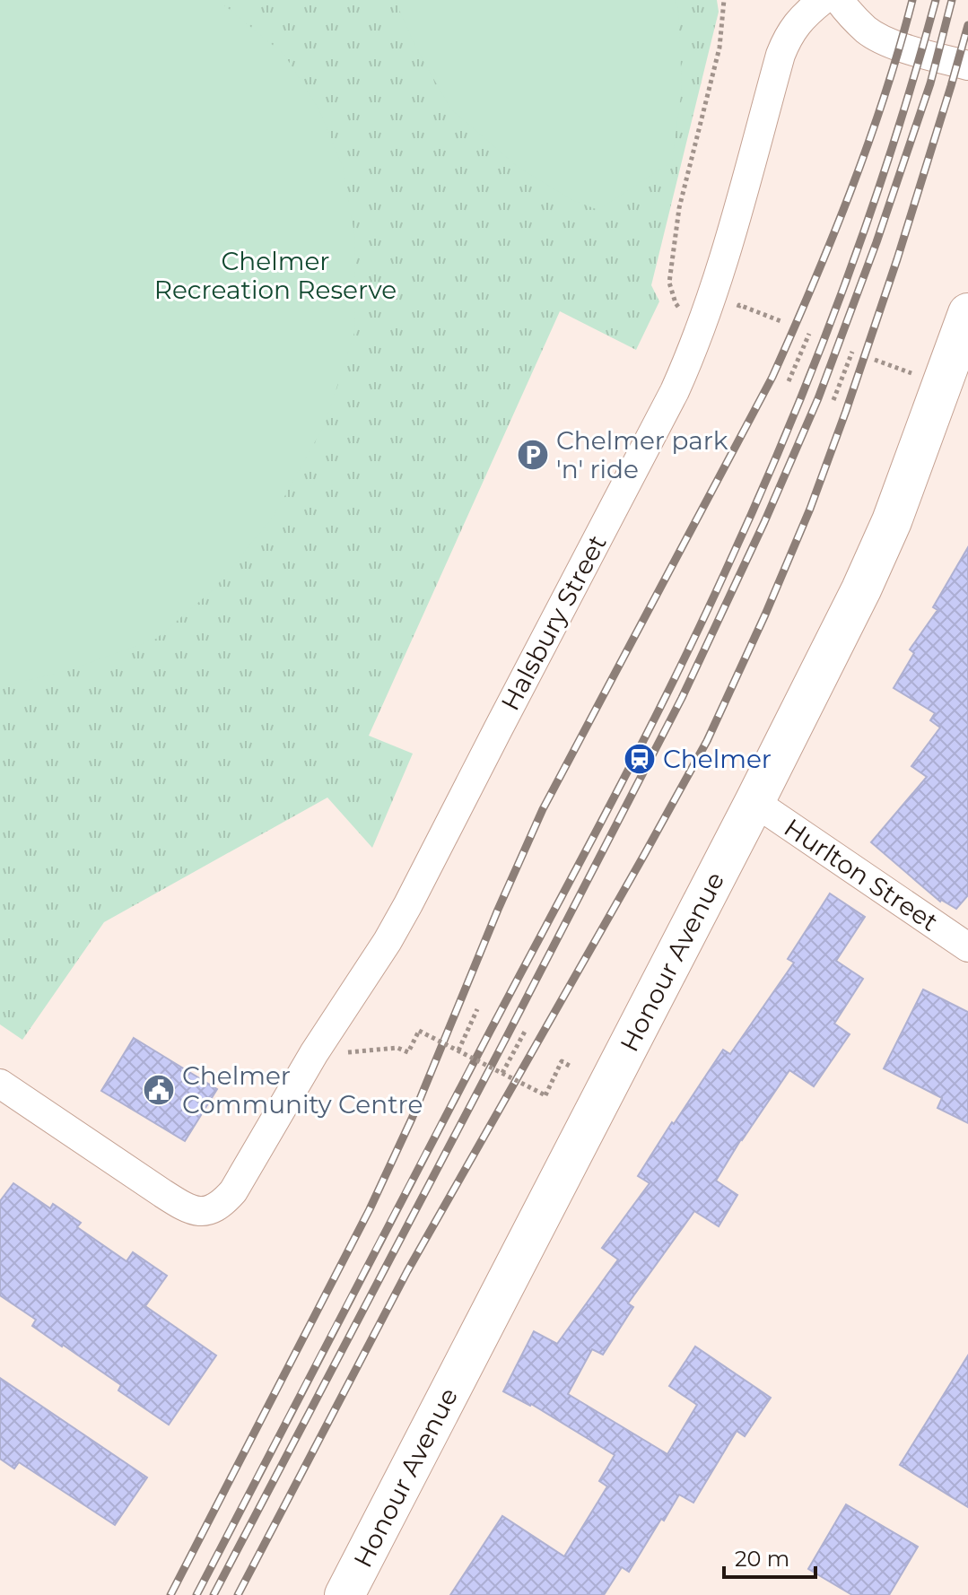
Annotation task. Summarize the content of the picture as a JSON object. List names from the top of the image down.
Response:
{
  "streets": {
    "main road": ["Honour Avenue"],
    "street": ["Halsbury Street", "Hurlton Street"]
  },
  "crossings": [
    ["Hurlton Street", "Honour Avenue"]
  ],
  "parks": ["Chelmer Recreation Reserve"],
  "places": {
    "parking": ["Chelmer park 'n' ride"],
    "station": ["Chelmer"],
    "public building": ["Chelmer Community Centre"]
  },
  "scale_bar": "20 m"
}
